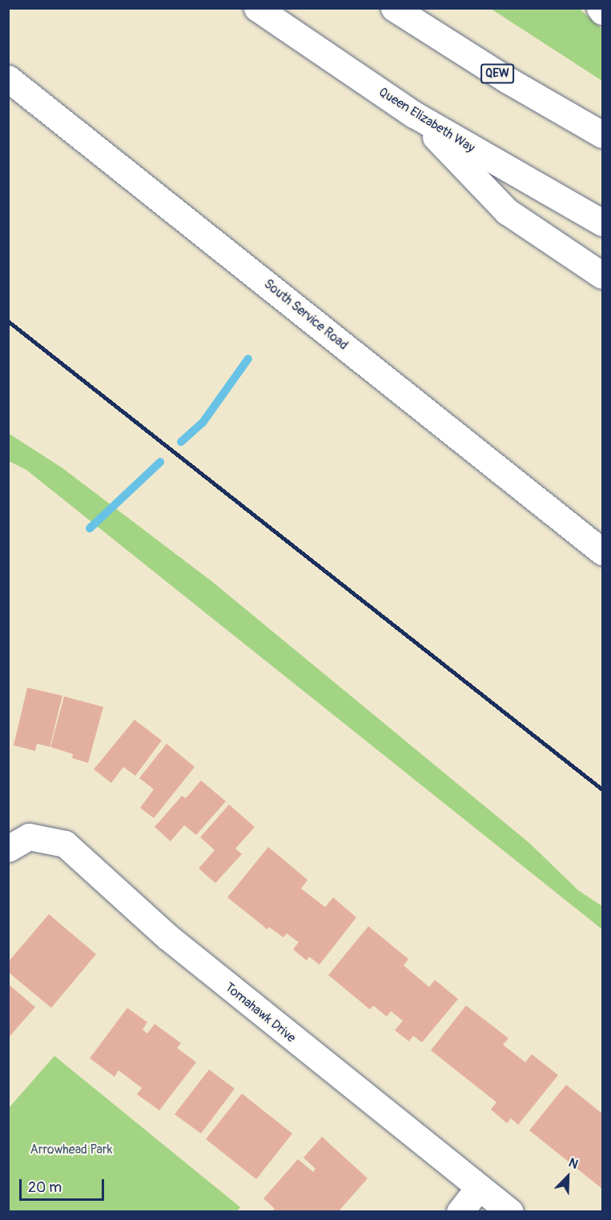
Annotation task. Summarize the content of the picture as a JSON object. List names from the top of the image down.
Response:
{
  "streets": {
    "main road": [
      "QEW",
      "Queen Elizabeth Way",
      "South Service Road",
      "Tomahawk Drive"
    ]
  },
  "parks": ["Arrowhead Park"],
  "scale_bar": "20 m",
  "north": "top right"
}
